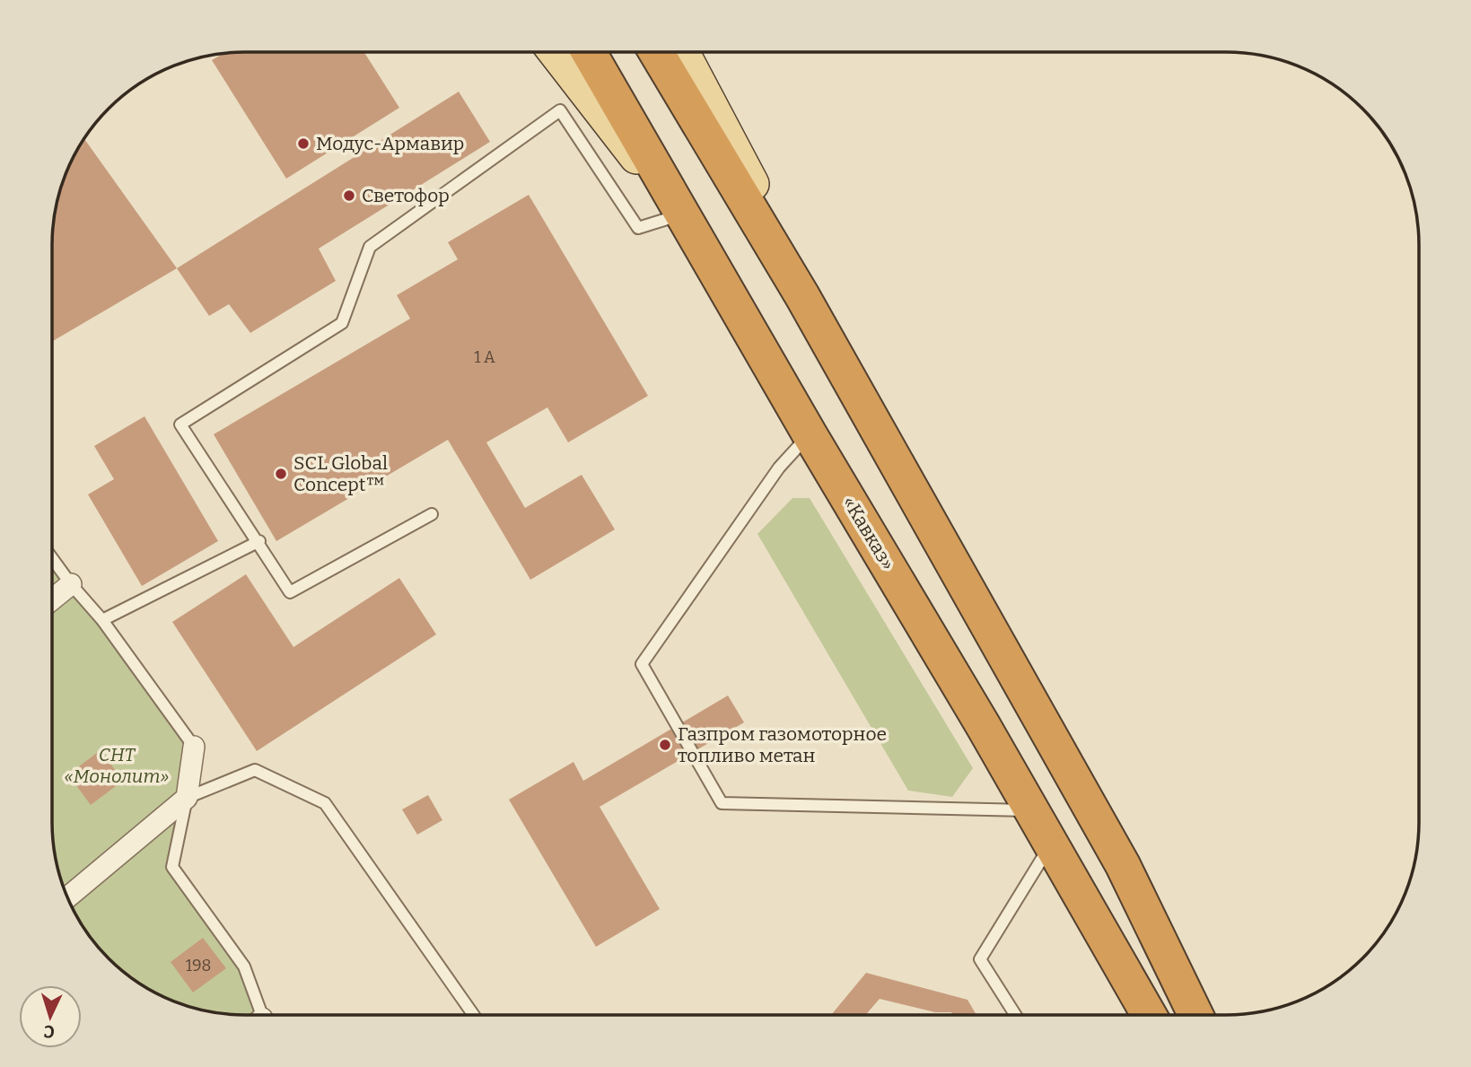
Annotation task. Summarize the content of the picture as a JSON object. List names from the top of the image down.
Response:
{
  "streets": {
    "highway": ["«Кавказ»"]
  },
  "parks": ["СНТ «Монолит»"],
  "places": [
    "Модус-Армавир",
    "Светофор",
    "SCL Global Concept™",
    "Газпром газомоторное топливо метан"
  ],
  "house_numbers": ["1 А", "198"],
  "north": "bottom"
}
